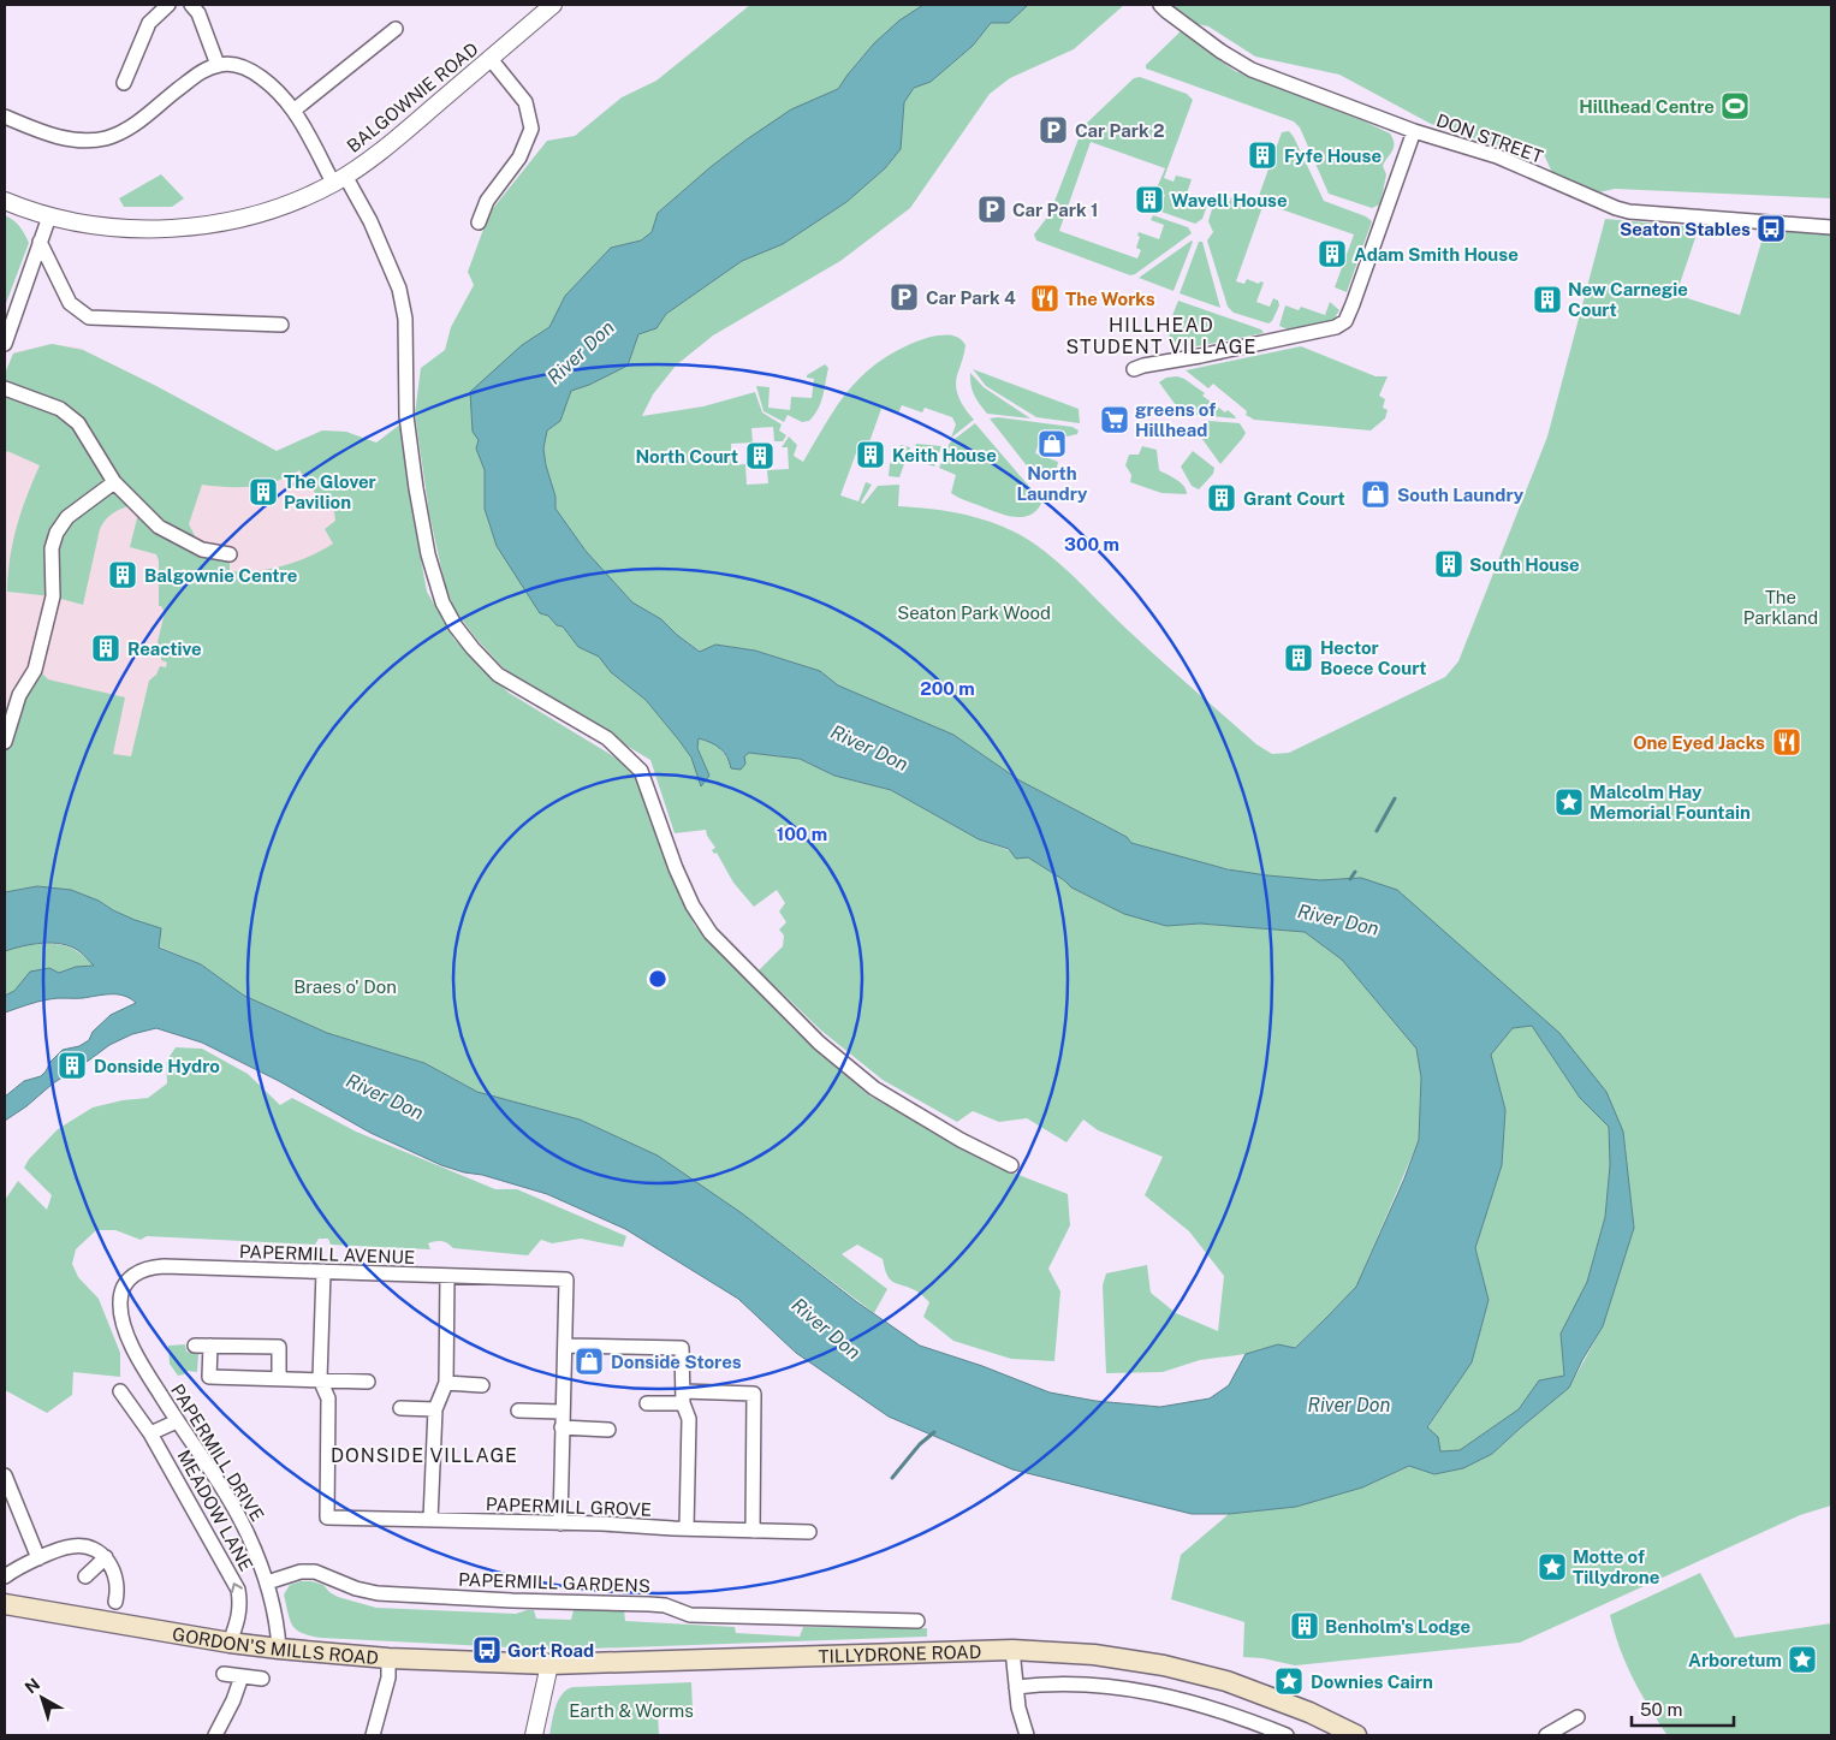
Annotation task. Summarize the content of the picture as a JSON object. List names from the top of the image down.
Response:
{
  "streets": {
    "main road": ["GORDON'S MILLS ROAD", "TILLYDRONE ROAD"],
    "street": [
      "BALGOWNIE ROAD",
      "DON STREET",
      "PAPERMILL AVENUE",
      "PAPERMILL DRIVE",
      "PAPERMILL GROVE",
      "MEADOW LANE",
      "PAPERMILL GARDENS"
    ]
  },
  "crossings": [
    ["PAPERMILL AVENUE", "PAPERMILL DRIVE"],
    ["PAPERMILL DRIVE", "PAPERMILL GARDENS"],
    ["PAPERMILL DRIVE", "GORDON'S MILLS ROAD"],
    ["MEADOW LANE", "GORDON'S MILLS ROAD"],
    ["GORDON'S MILLS ROAD", "TILLYDRONE ROAD"]
  ],
  "one_way": ["MEADOW LANE"],
  "districts": ["HILLHEAD STUDENT VILLAGE", "DONSIDE VILLAGE"],
  "water": ["River Don"],
  "parks": [
    "The Parkland",
    "Seaton Park Wood",
    "Braes o' Don",
    "Earth & Worms"
  ],
  "places": {
    "sports": ["Hillhead Centre"],
    "parking": ["Car Park 2", "Car Park 1", "Car Park 4"],
    "building": [
      "Fyfe House",
      "Wavell House",
      "Adam Smith House",
      "New Carnegie Court",
      "Keith House",
      "North Court",
      "The Glover Pavilion",
      "Grant Court",
      "South House",
      "Balgownie Centre",
      "Reactive",
      "Hector Boece Court",
      "Donside Hydro",
      "Benholm's Lodge"
    ],
    "bus stop": ["Seaton Stables", "Gort Road"],
    "restaurant": ["The Works", "One Eyed Jacks"],
    "supermarket": ["greens of Hillhead"],
    "shop": ["North Laundry", "South Laundry", "Donside Stores"],
    "place": [
      "Malcolm Hay Memorial Fountain",
      "Motte of Tillydrone",
      "Arboretum",
      "Downies Cairn"
    ]
  },
  "scale_bar": "50 m",
  "north": "top left",
  "rings": ["300 m", "200 m", "100 m"]
}
